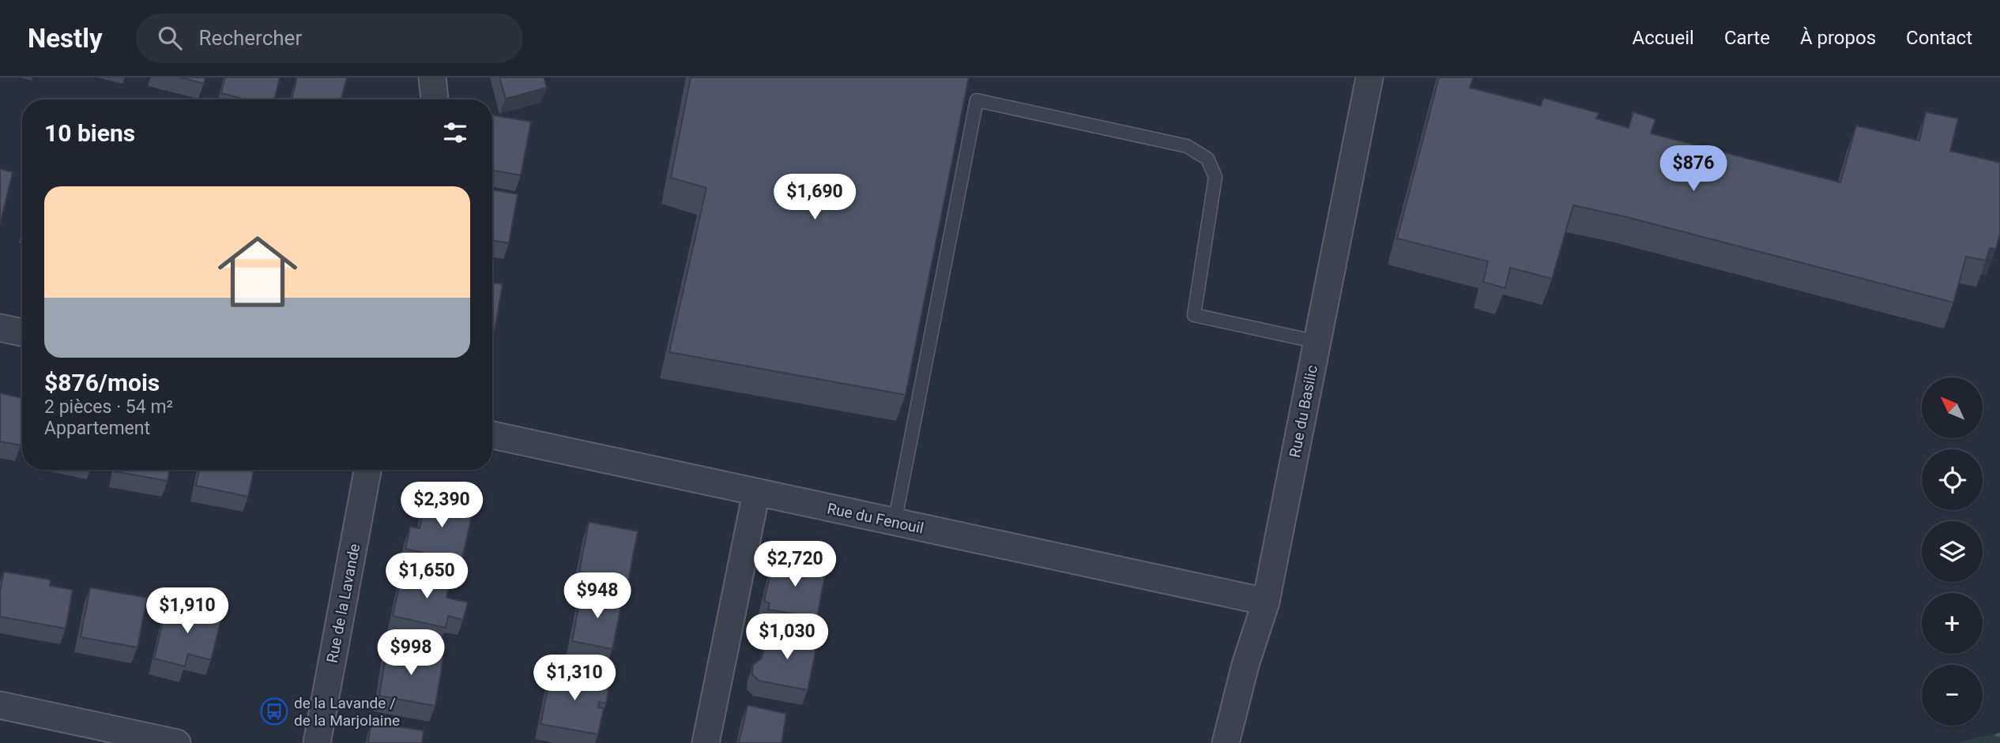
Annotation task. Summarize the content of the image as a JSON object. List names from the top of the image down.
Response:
{
  "streets": {
    "street": ["Rue du Basilic", "Rue du Fenouil", "Rue de la Lavande"]
  },
  "crossings": [
    ["Rue du Basilic", "Rue du Fenouil"]
  ],
  "places": {
    "bus stop": ["de la Lavande / de la Marjolaine"]
  },
  "north": "top left",
  "page": {
    "header": "Nestly",
    "search": "Rechercher",
    "nav": [
      "Accueil",
      "Carte",
      "À propos",
      "Contact"
    ],
    "heading": "10 biens",
    "price": [
      "$876",
      "$1,690",
      "$2,390",
      "$2,720",
      "$1,650",
      "$948",
      "$1,910",
      "$1,030",
      "$998",
      "$1,310"
    ],
    "list": [
      {
        "name": "$876/mois",
        "note": "2 pièces · 54 m² · Appartement"
      }
    ],
    "map_buttons": ["+", "−"]
  }
}
